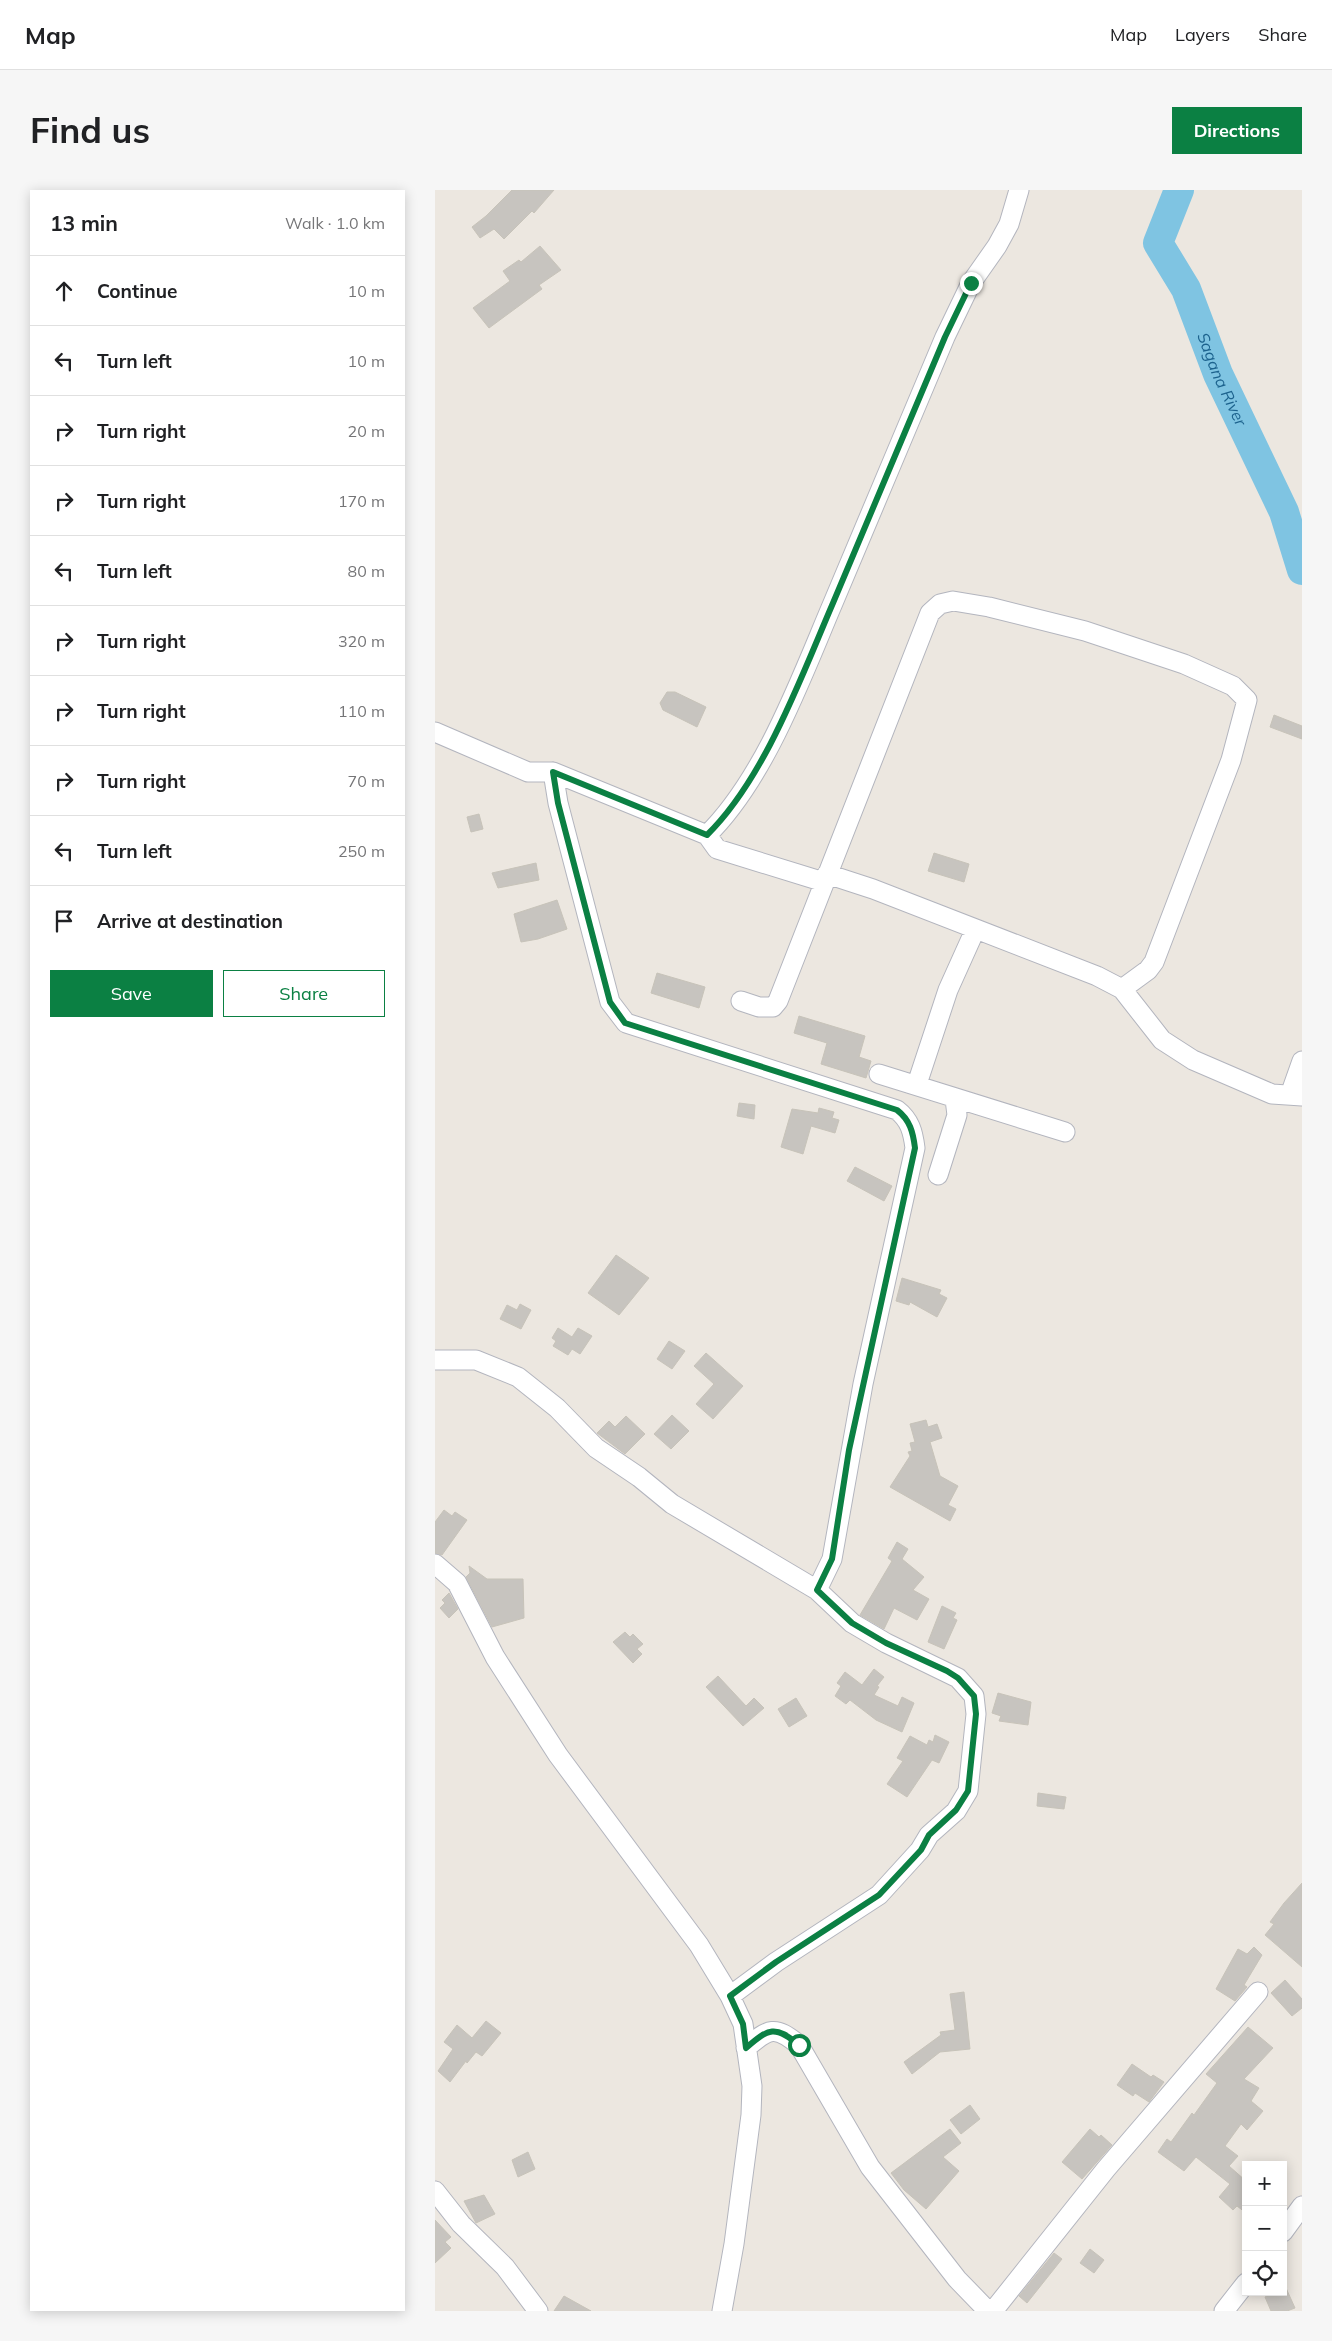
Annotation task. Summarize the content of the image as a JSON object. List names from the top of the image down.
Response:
{
  "water": ["Sagana River"],
  "page": {
    "header": "Map",
    "nav": ["Map", "Layers", "Share"],
    "buttons": [
      "Directions",
      ["Save", "Share"]
    ],
    "title": "Find us",
    "heading": ["13 min", "Walk · 1.0 km"],
    "list": [
      ["Continue", "10 m"],
      ["Turn left", "10 m"],
      ["Turn right", "20 m"],
      ["Turn right", "170 m"],
      ["Turn left", "80 m"],
      ["Turn right", "320 m"],
      ["Turn right", "110 m"],
      ["Turn right", "70 m"],
      ["Turn left", "250 m"],
      "Arrive at destination"
    ],
    "map_buttons": ["+", "−"]
  }
}
